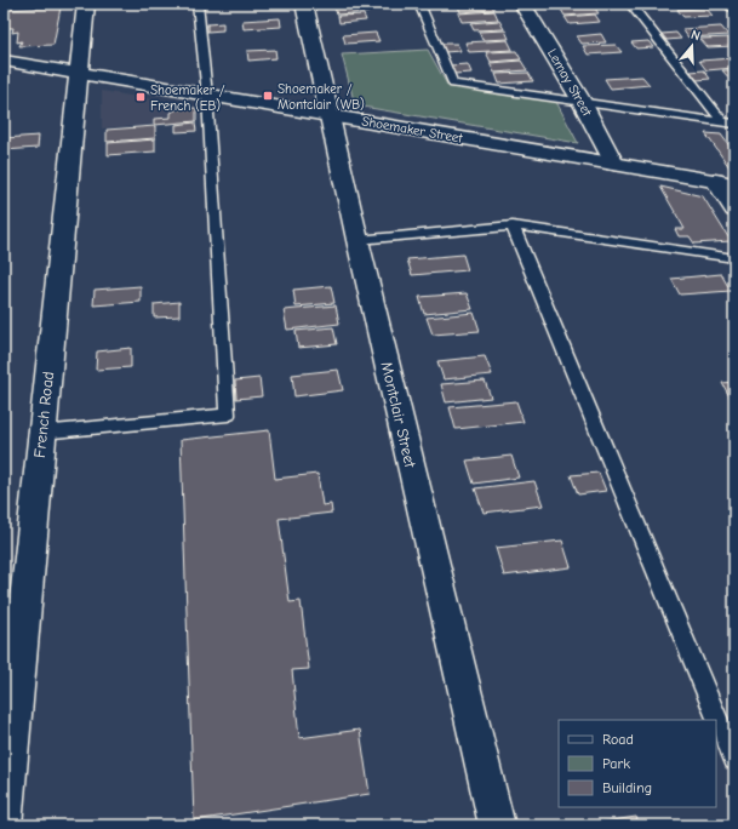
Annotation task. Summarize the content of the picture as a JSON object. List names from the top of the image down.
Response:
{
  "streets": {
    "street": [
      "Lemay Street",
      "Shoemaker Street",
      "French Road",
      "Montclair Street"
    ]
  },
  "crossings": [
    ["Lemay Street", "Shoemaker Street"],
    ["Shoemaker Street", "French Road"],
    ["Shoemaker Street", "Montclair Street"]
  ],
  "places": {
    "transit": ["Shoemaker / Montclair (WB)", "Shoemaker / French (EB)"]
  },
  "legend": ["Road", "Park", "Building"],
  "north": "top"
}
